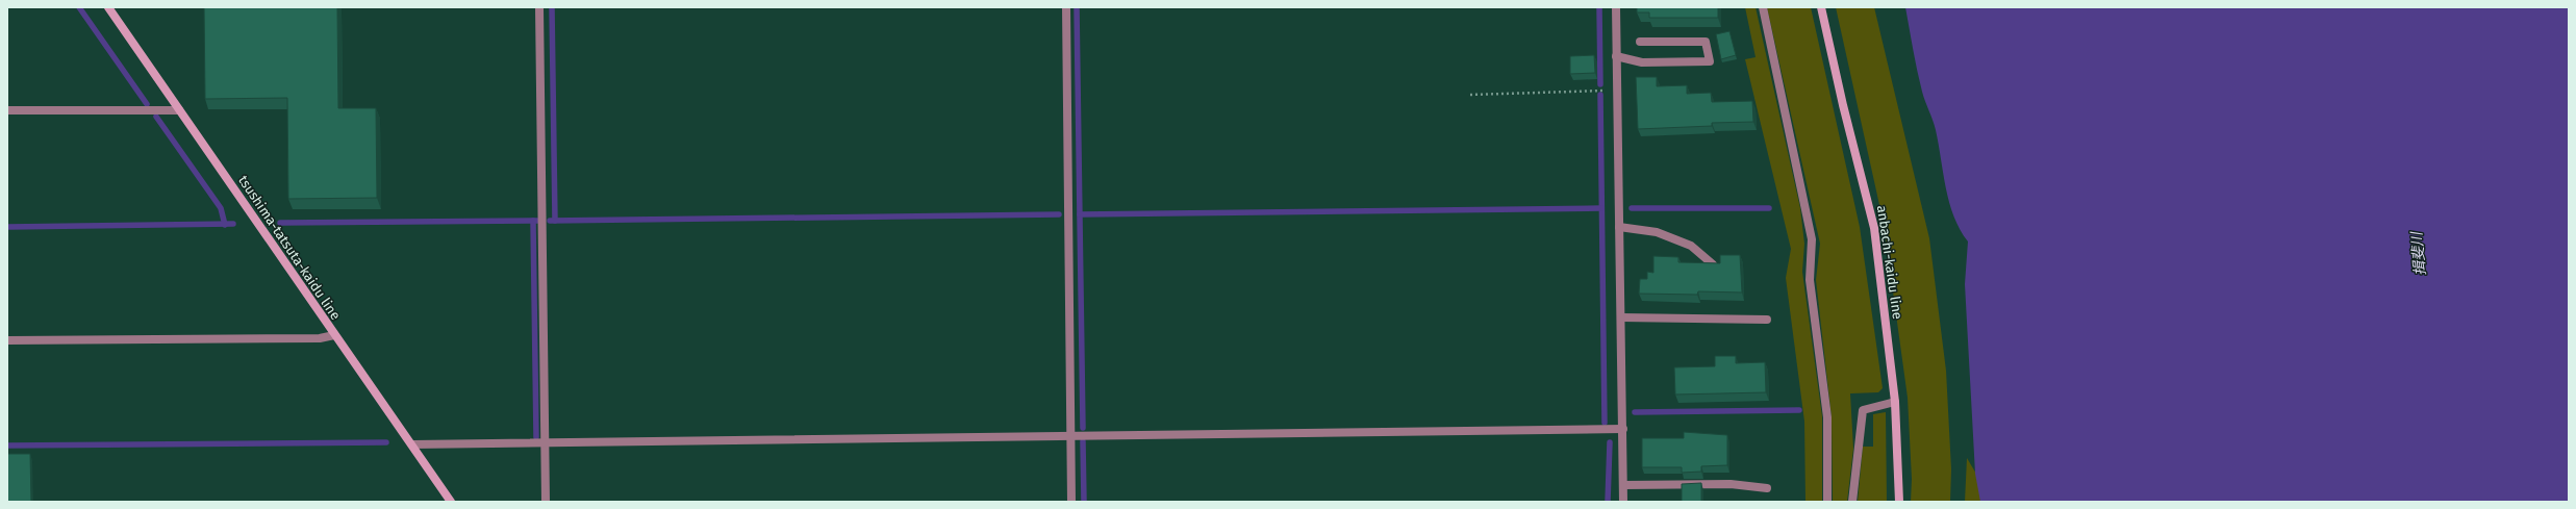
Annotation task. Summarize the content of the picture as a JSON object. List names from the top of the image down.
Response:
{
  "streets": {
    "main road": ["tsushima-tatsuta-kaidu line", "anbachi-kaidu line"]
  },
  "water": ["揖斐川"]
}
